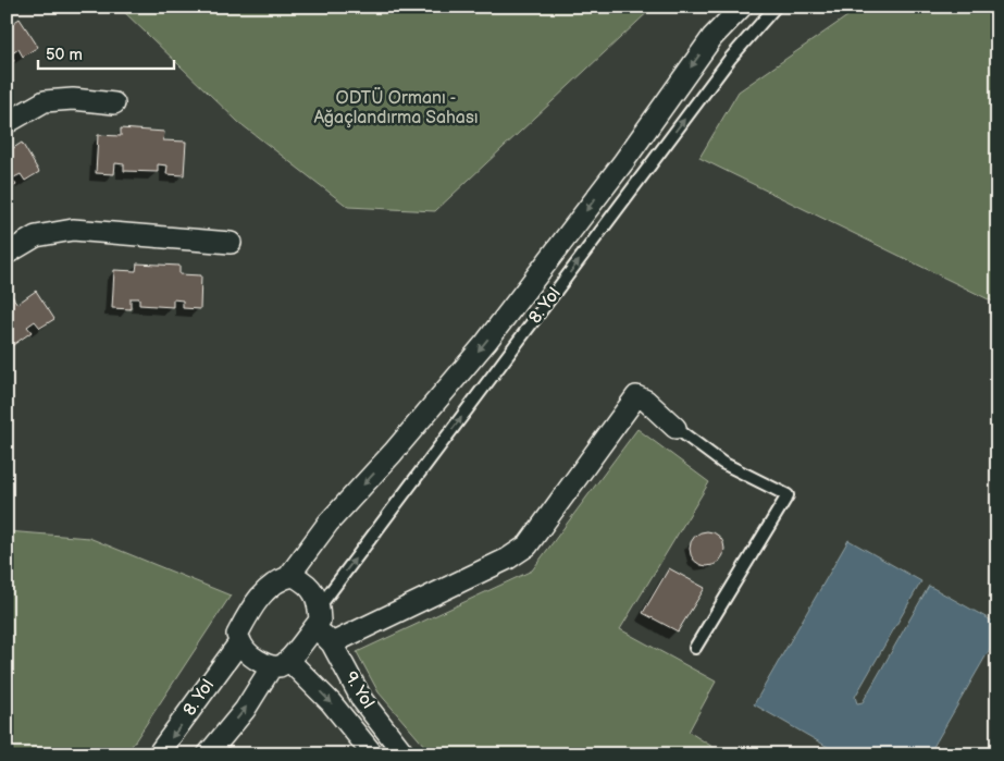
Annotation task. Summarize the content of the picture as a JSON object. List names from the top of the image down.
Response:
{
  "streets": {
    "street": ["8. Yol", "9. Yol"]
  },
  "crossings": [
    ["8. Yol", "9. Yol"]
  ],
  "parks": ["ODTÜ Ormanı - Ağaçlandırma Sahası"],
  "scale_bar": "50 m"
}
